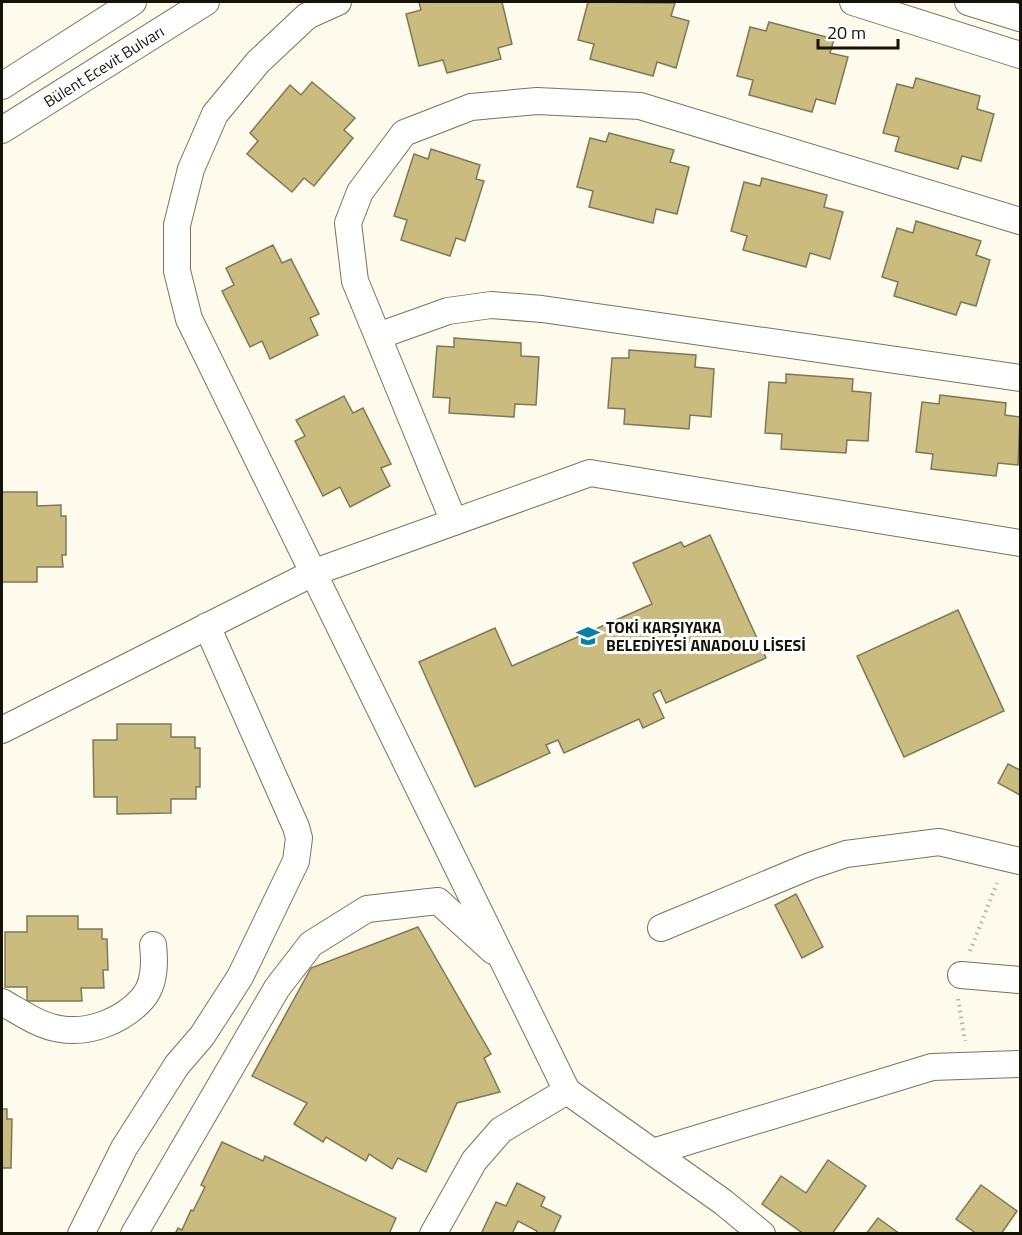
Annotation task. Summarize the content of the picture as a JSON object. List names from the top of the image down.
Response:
{
  "streets": {
    "street": ["Bülent Ecevit Bulvarı"]
  },
  "places": {
    "school or university": ["TOKİ KARŞIYAKA BELEDİYESİ ANADOLU LİSESİ"]
  },
  "scale_bar": "20 m"
}
